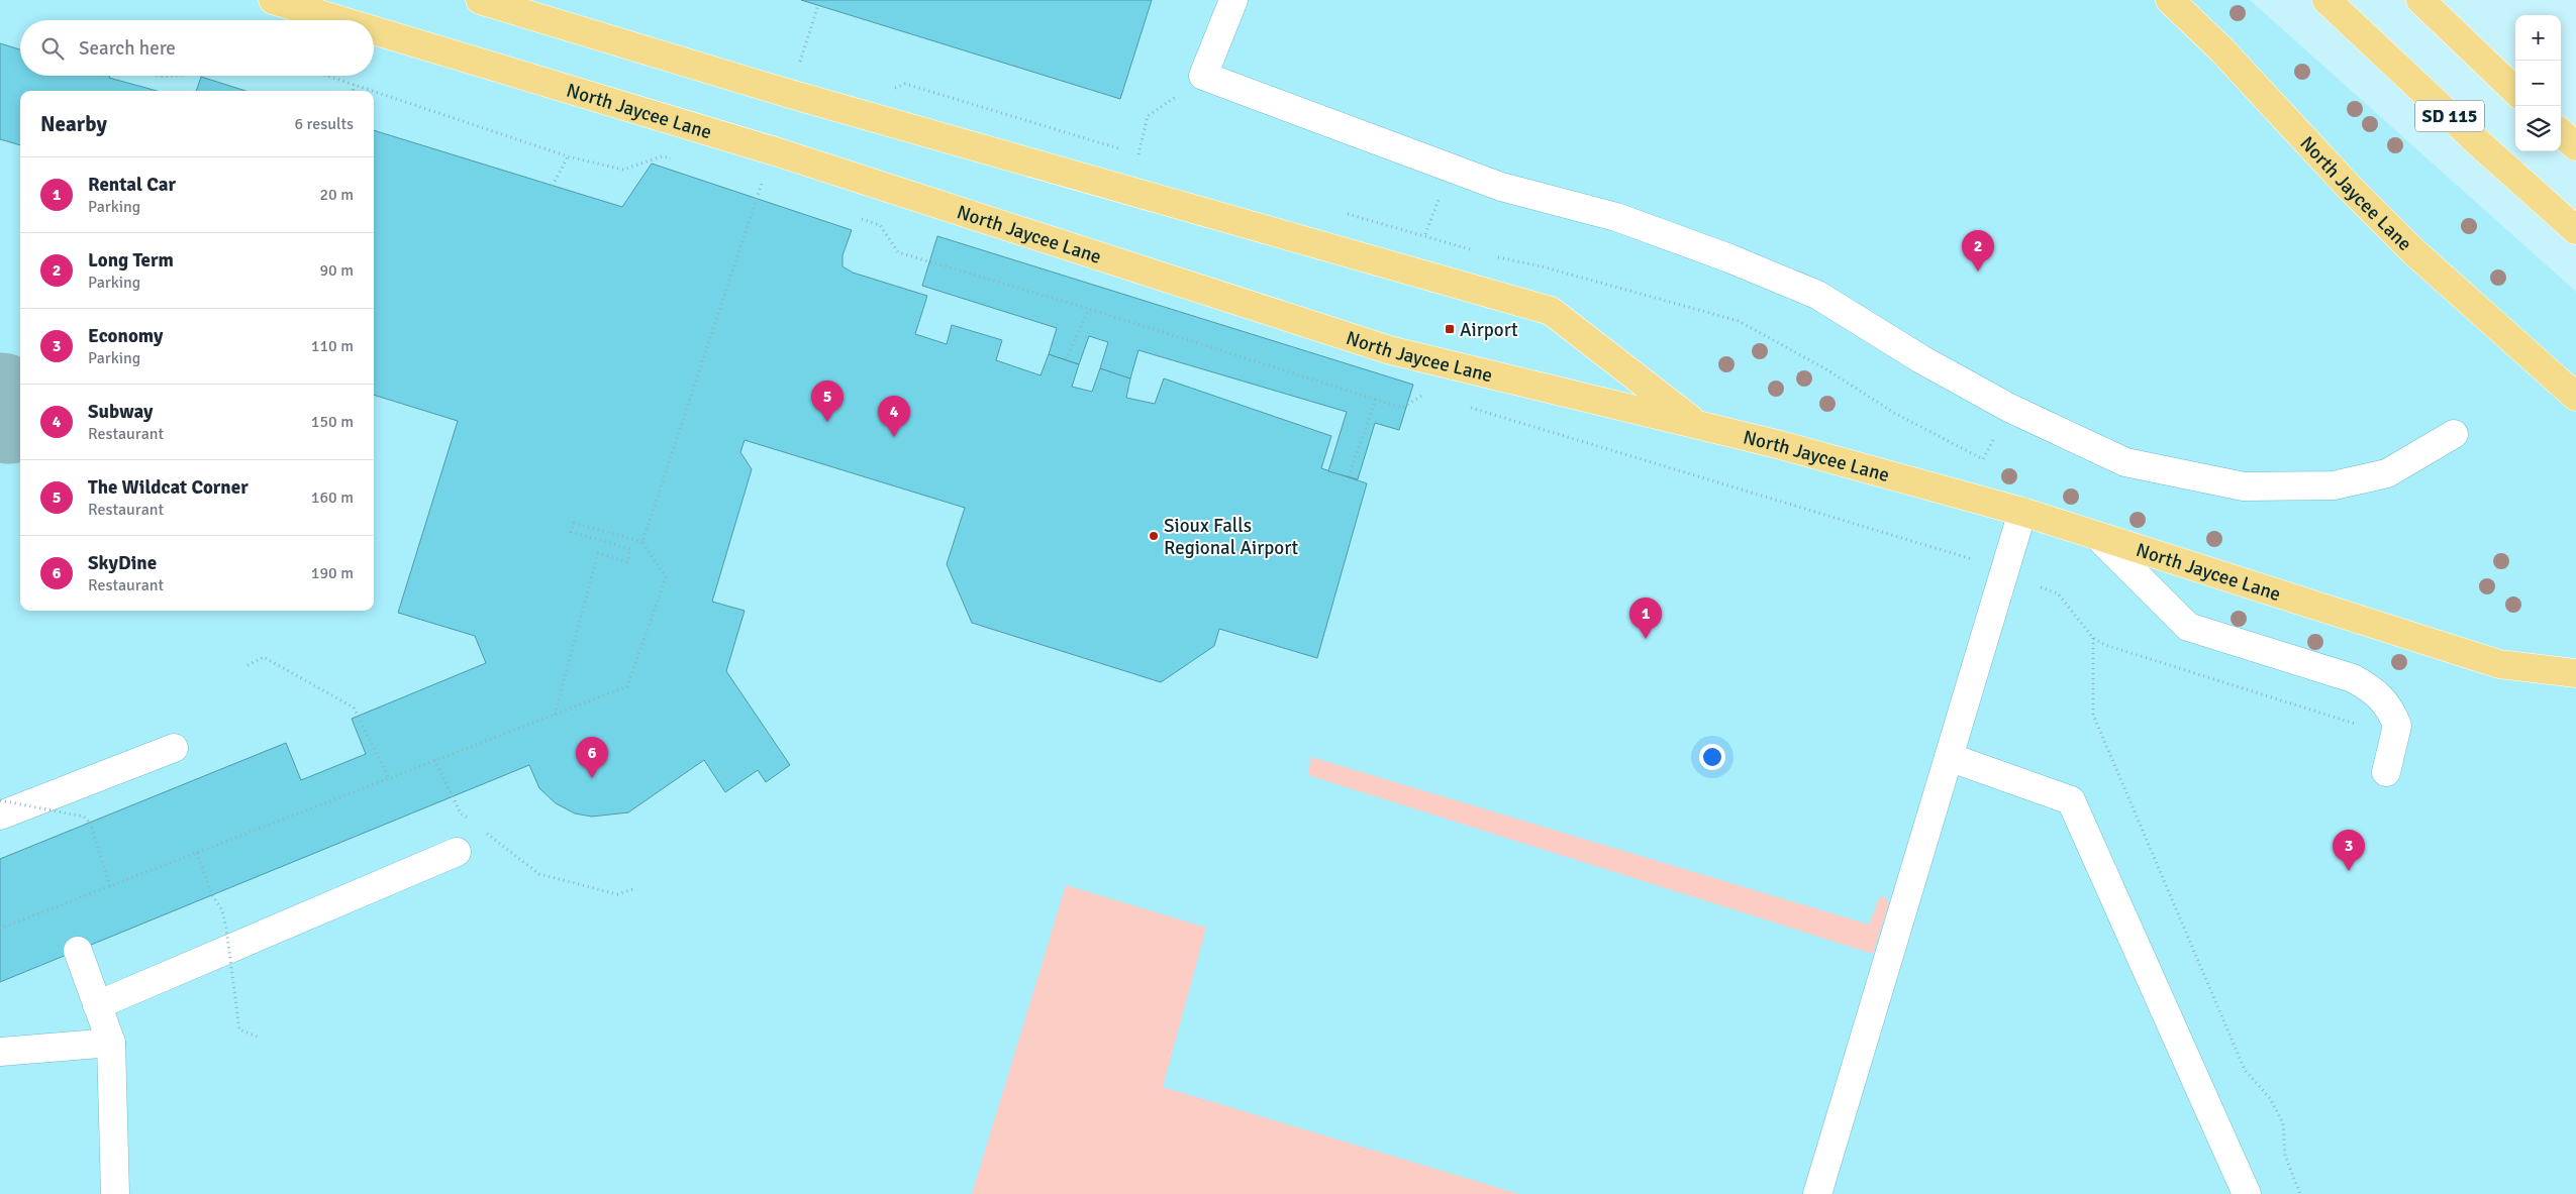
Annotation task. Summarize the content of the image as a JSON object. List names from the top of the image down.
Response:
{
  "streets": {
    "main road": ["North Jaycee Lane", "SD 115"]
  },
  "places": {
    "transit": ["Airport"],
    "other": ["Sioux Falls Regional Airport"]
  },
  "page": {
    "map_buttons": ["+", "−"],
    "search": "Search here",
    "heading": ["Nearby", "6 results"],
    "list": [
      {
        "mark": "1",
        "name": "Rental Car",
        "note": "Parking",
        "value": "20 m"
      },
      {
        "mark": "2",
        "name": "Long Term",
        "note": "Parking",
        "value": "90 m"
      },
      {
        "mark": "3",
        "name": "Economy",
        "note": "Parking",
        "value": "110 m"
      },
      {
        "mark": "4",
        "name": "Subway",
        "note": "Restaurant",
        "value": "150 m"
      },
      {
        "mark": "5",
        "name": "The Wildcat Corner",
        "note": "Restaurant",
        "value": "160 m"
      },
      {
        "mark": "6",
        "name": "SkyDine",
        "note": "Restaurant",
        "value": "190 m"
      }
    ],
    "pins": [
      "2",
      "5",
      "4",
      "1",
      "6",
      "3"
    ]
  }
}
